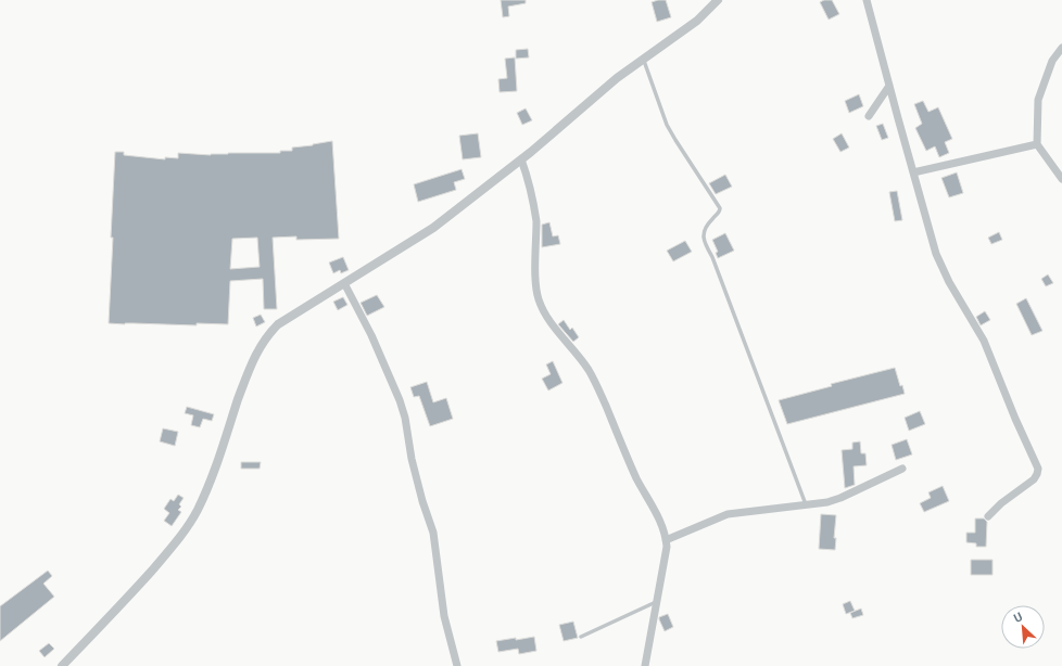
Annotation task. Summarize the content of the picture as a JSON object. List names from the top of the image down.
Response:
{
  "north": "top left"
}
